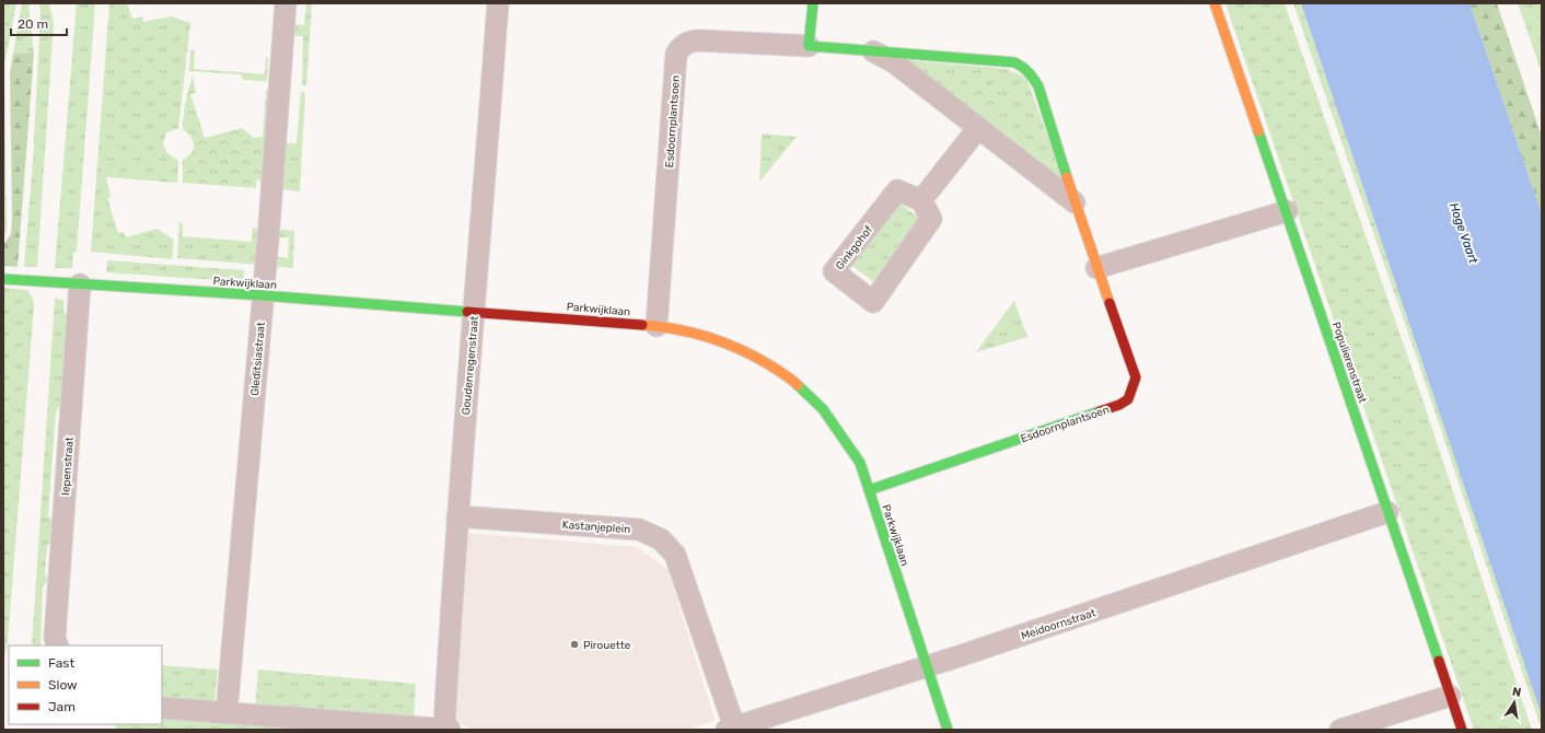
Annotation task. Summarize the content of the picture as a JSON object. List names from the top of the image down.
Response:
{
  "streets": {
    "street": [
      "Esdoornplantsoen",
      "Ginkgohof",
      "Parkwijklaan",
      "Gleditsiastraat",
      "Populierenstraat",
      "Goudenregenstraat",
      "Iepenstraat",
      "Kastanjeplein",
      "Meidoornstraat"
    ]
  },
  "crossings": [
    ["Esdoornplantsoen", "Parkwijklaan"],
    ["Parkwijklaan", "Gleditsiastraat"],
    ["Parkwijklaan", "Goudenregenstraat"],
    ["Parkwijklaan", "Iepenstraat"],
    ["Parkwijklaan", "Meidoornstraat"],
    ["Populierenstraat", "Meidoornstraat"],
    ["Goudenregenstraat", "Kastanjeplein"],
    ["Kastanjeplein", "Meidoornstraat"]
  ],
  "water": ["Hoge Vaart"],
  "places": ["Pirouette"],
  "legend": ["Fast", "Slow", "Jam"],
  "scale_bar": "20 m",
  "north": "top"
}
